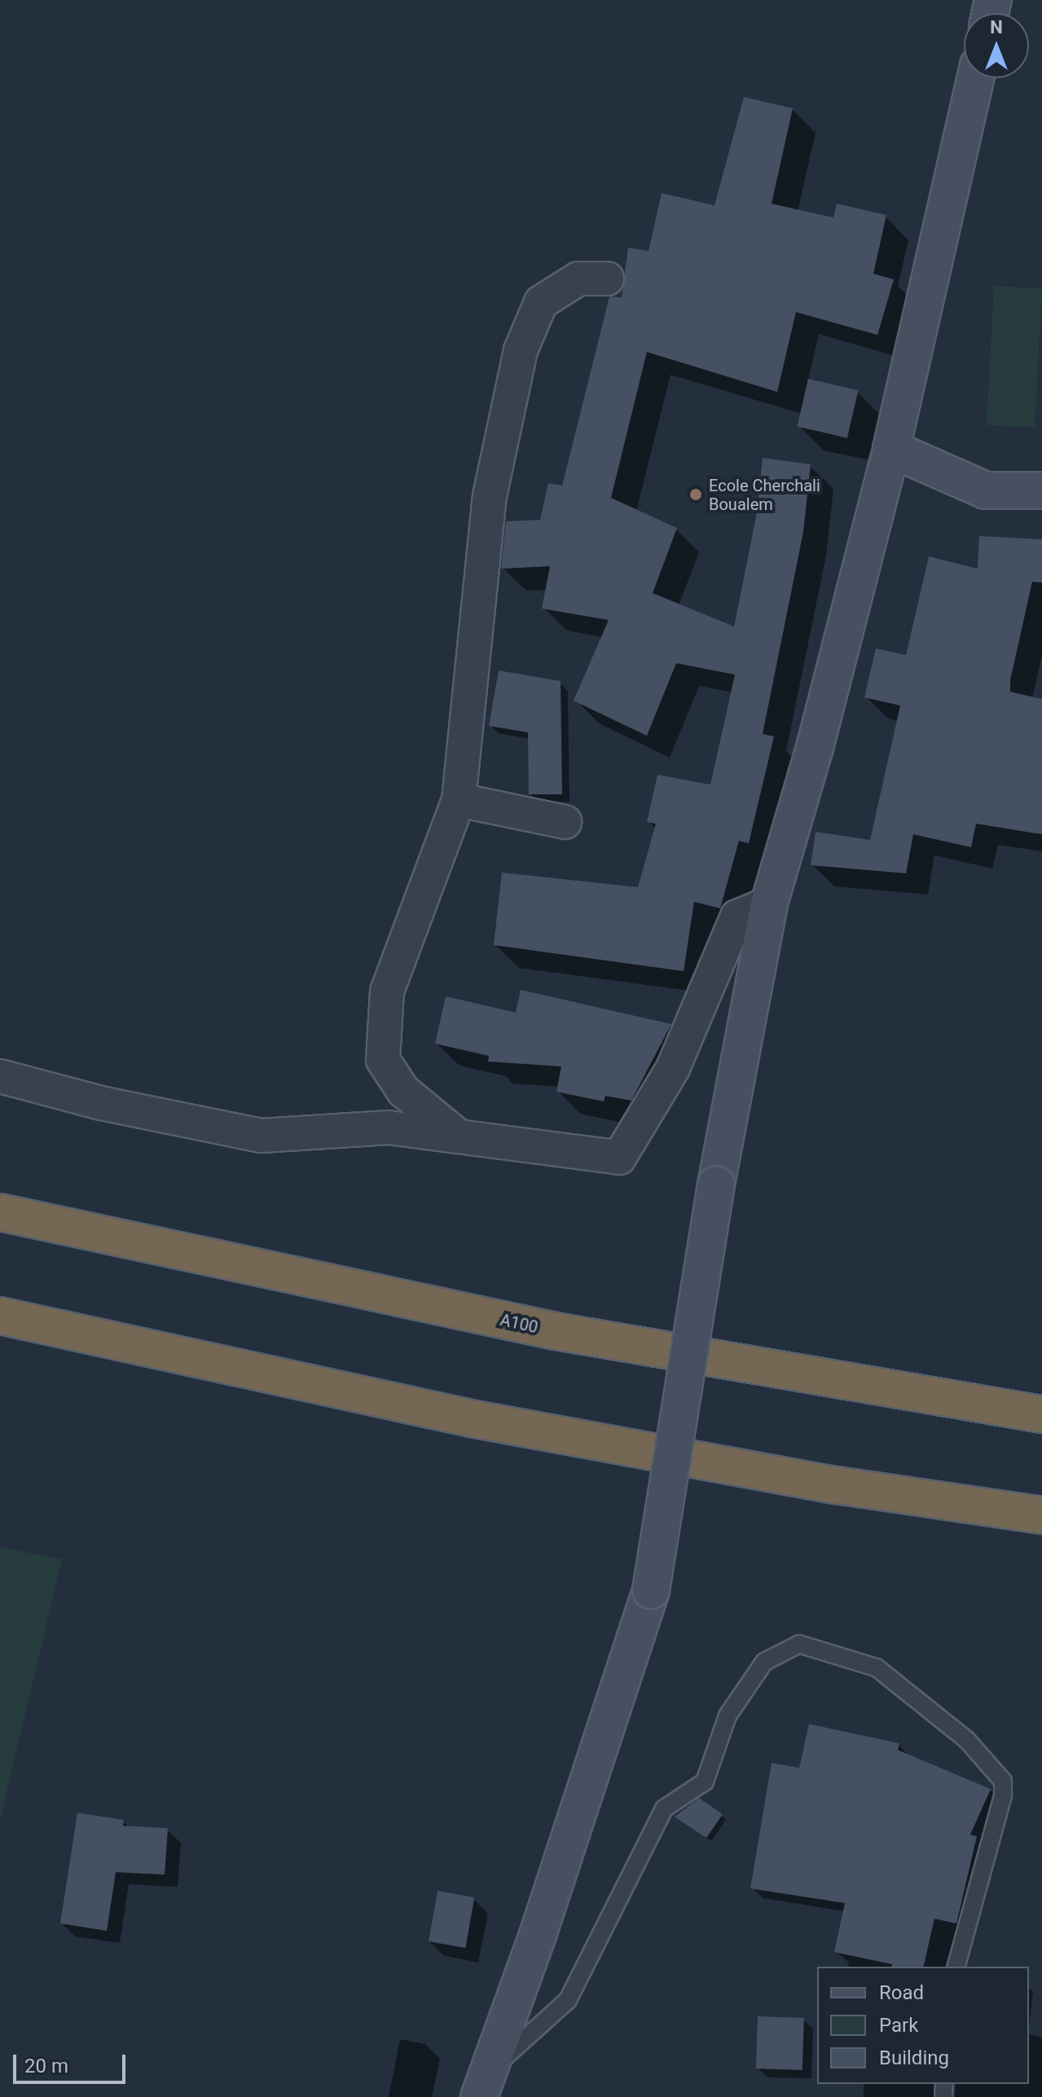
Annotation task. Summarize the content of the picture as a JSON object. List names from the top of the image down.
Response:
{
  "streets": {
    "highway": ["A100"]
  },
  "places": ["Ecole Cherchali Boualem"],
  "legend": ["Road", "Park", "Building"],
  "scale_bar": "20 m",
  "north": "top"
}
